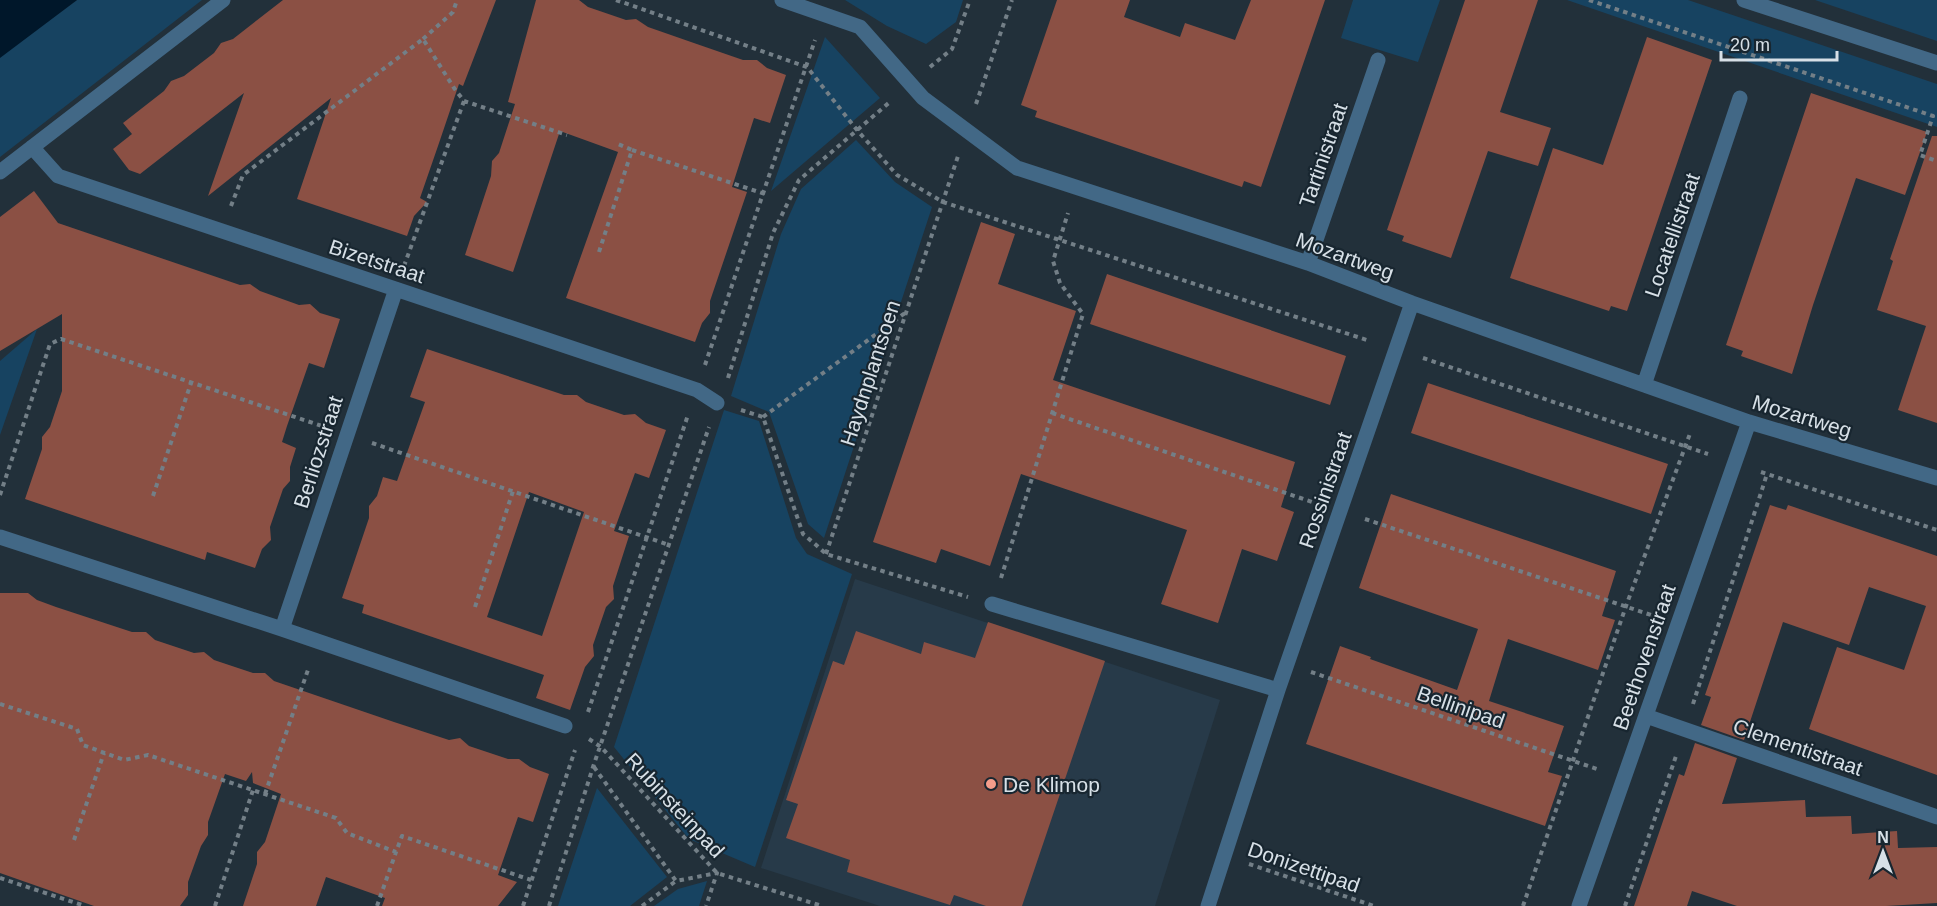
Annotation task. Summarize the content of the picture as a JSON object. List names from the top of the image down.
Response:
{
  "streets": {
    "street": [
      "Tartinistraat",
      "Locatellistraat",
      "Mozartweg",
      "Bizetstraat",
      "Berliozstraat",
      "Rossinistraat",
      "Beethovenstraat",
      "Clementistraat"
    ],
    "path": [
      "Haydnplantsoen",
      "Bellinipad",
      "Rubinsteinpad",
      "Donizettipad"
    ]
  },
  "crossings": [
    ["Tartinistraat", "Mozartweg"],
    ["Locatellistraat", "Mozartweg"],
    ["Mozartweg", "Rossinistraat"],
    ["Mozartweg", "Beethovenstraat"],
    ["Bizetstraat", "Berliozstraat"],
    ["Rossinistraat", "Bellinipad"],
    ["Rossinistraat", "Donizettipad"],
    ["Beethovenstraat", "Bellinipad"],
    ["Beethovenstraat", "Clementistraat"]
  ],
  "places": ["De Klimop"],
  "scale_bar": "20 m",
  "north": "top"
}
